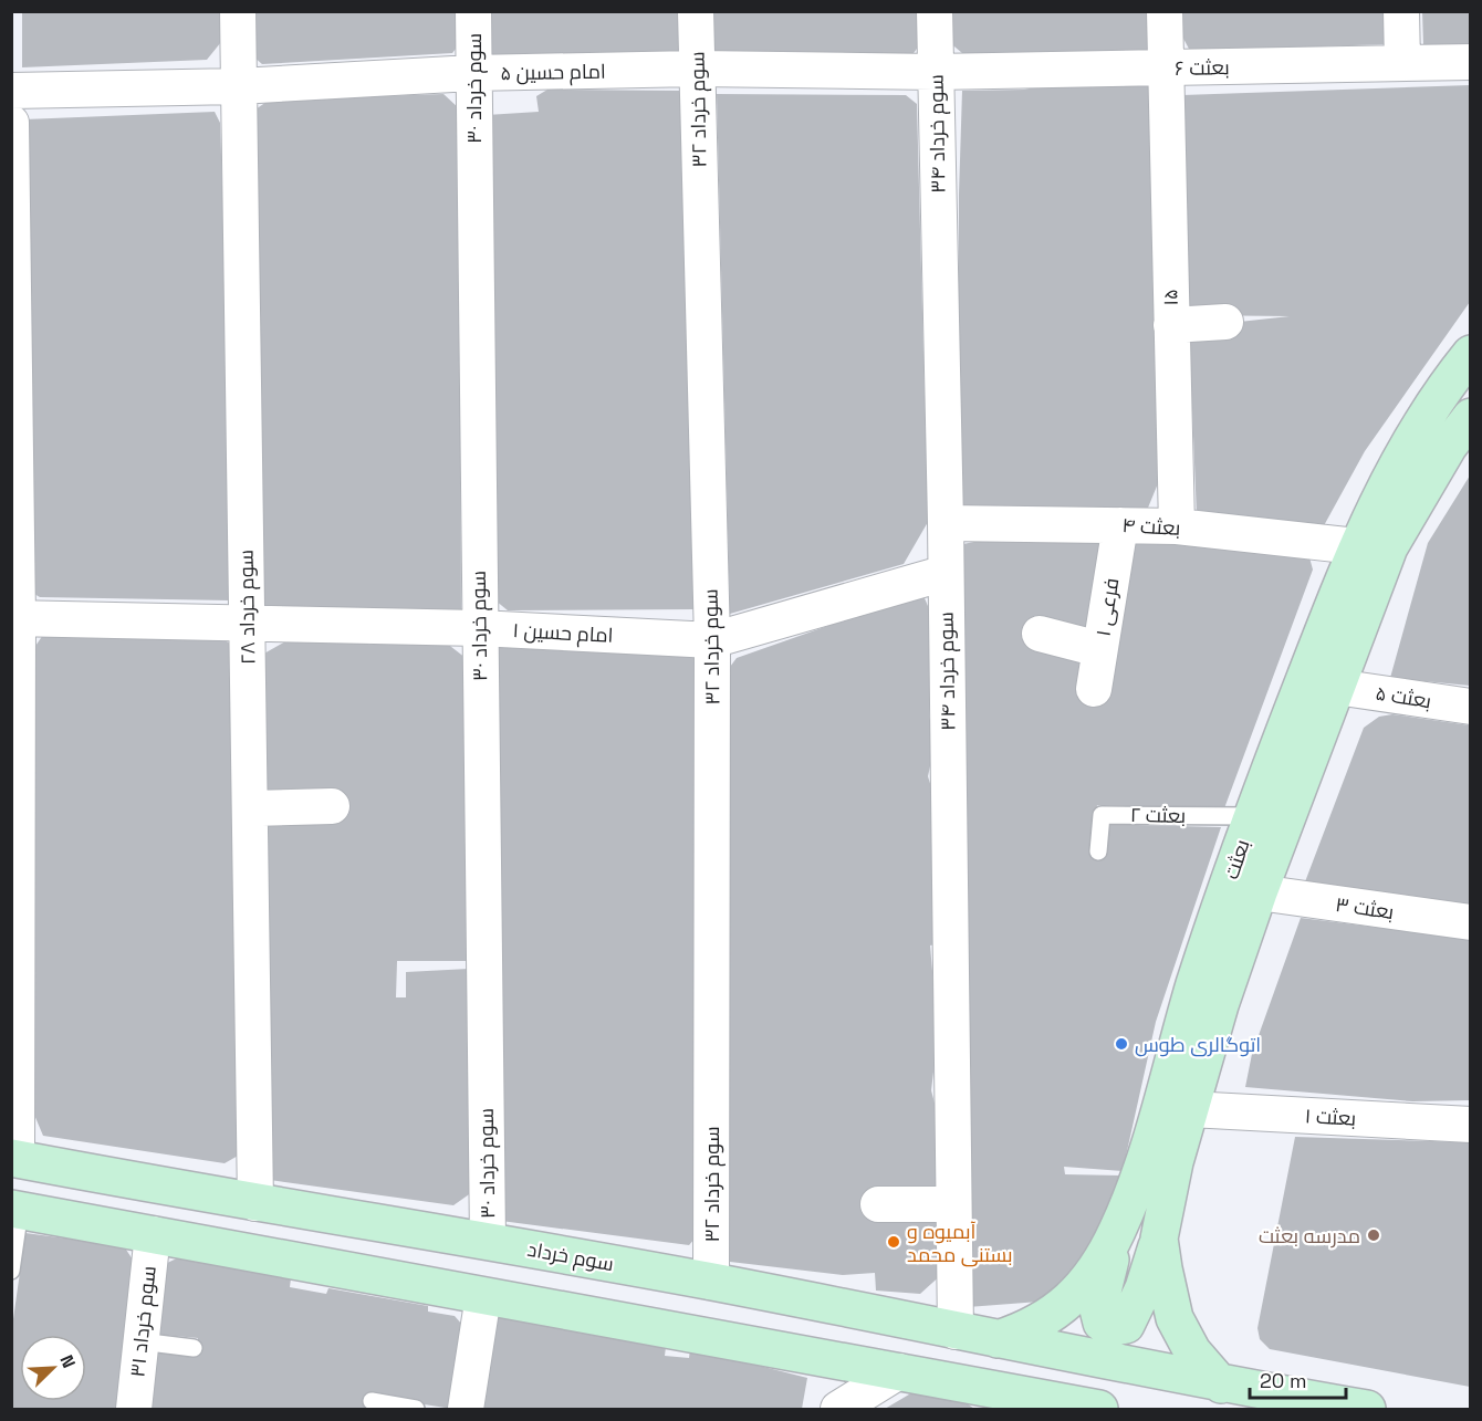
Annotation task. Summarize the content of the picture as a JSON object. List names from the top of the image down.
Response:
{
  "streets": {
    "main road": ["بعثت", "سوم خرداد"],
    "street": [
      "بعثت ۶",
      "امام حسین ۵",
      "سوم خرداد ۳۰",
      "سوم خرداد ۳۲",
      "سوم خرداد ۳۴",
      "۱۵",
      "بعثت ۴",
      "سوم خرداد ۲۸",
      "فرعی ۱",
      "امام حسین ۱",
      "بعثت ۵",
      "بعثت ۳",
      "بعثت ۱",
      "سوم خرداد ۳۱"
    ],
    "lane": ["بعثت ۲"]
  },
  "crossings": [
    ["بعثت ۶", "امام حسین ۵"],
    ["بعثت ۶", "سوم خرداد ۳۴"],
    ["بعثت ۶", "۱۵"],
    ["امام حسین ۵", "سوم خرداد ۳۰"],
    ["امام حسین ۵", "سوم خرداد ۳۲"],
    ["امام حسین ۵", "سوم خرداد ۳۴"],
    ["امام حسین ۵", "سوم خرداد ۲۸"],
    ["سوم خرداد ۳۰", "امام حسین ۱"],
    ["سوم خرداد ۳۰", "سوم خرداد"],
    ["سوم خرداد ۳۲", "امام حسین ۱"],
    ["سوم خرداد ۳۲", "سوم خرداد"],
    ["سوم خرداد ۳۴", "بعثت ۴"],
    ["سوم خرداد ۳۴", "امام حسین ۱"],
    ["سوم خرداد ۳۴", "سوم خرداد"],
    ["۱۵", "بعثت ۴"],
    ["بعثت ۴", "فرعی ۱"],
    ["بعثت ۴", "بعثت"],
    ["سوم خرداد ۲۸", "امام حسین ۱"],
    ["سوم خرداد ۲۸", "سوم خرداد"],
    ["بعثت ۵", "بعثت"],
    ["بعثت ۲", "بعثت"],
    ["بعثت", "بعثت ۳"],
    ["بعثت", "بعثت ۱"],
    ["بعثت", "سوم خرداد"]
  ],
  "places": ["اتوگالری طوس", "مدرسه بعثت", "آبمیوه و بستنی محمد"],
  "scale_bar": "20 m",
  "north": "top right"
}
